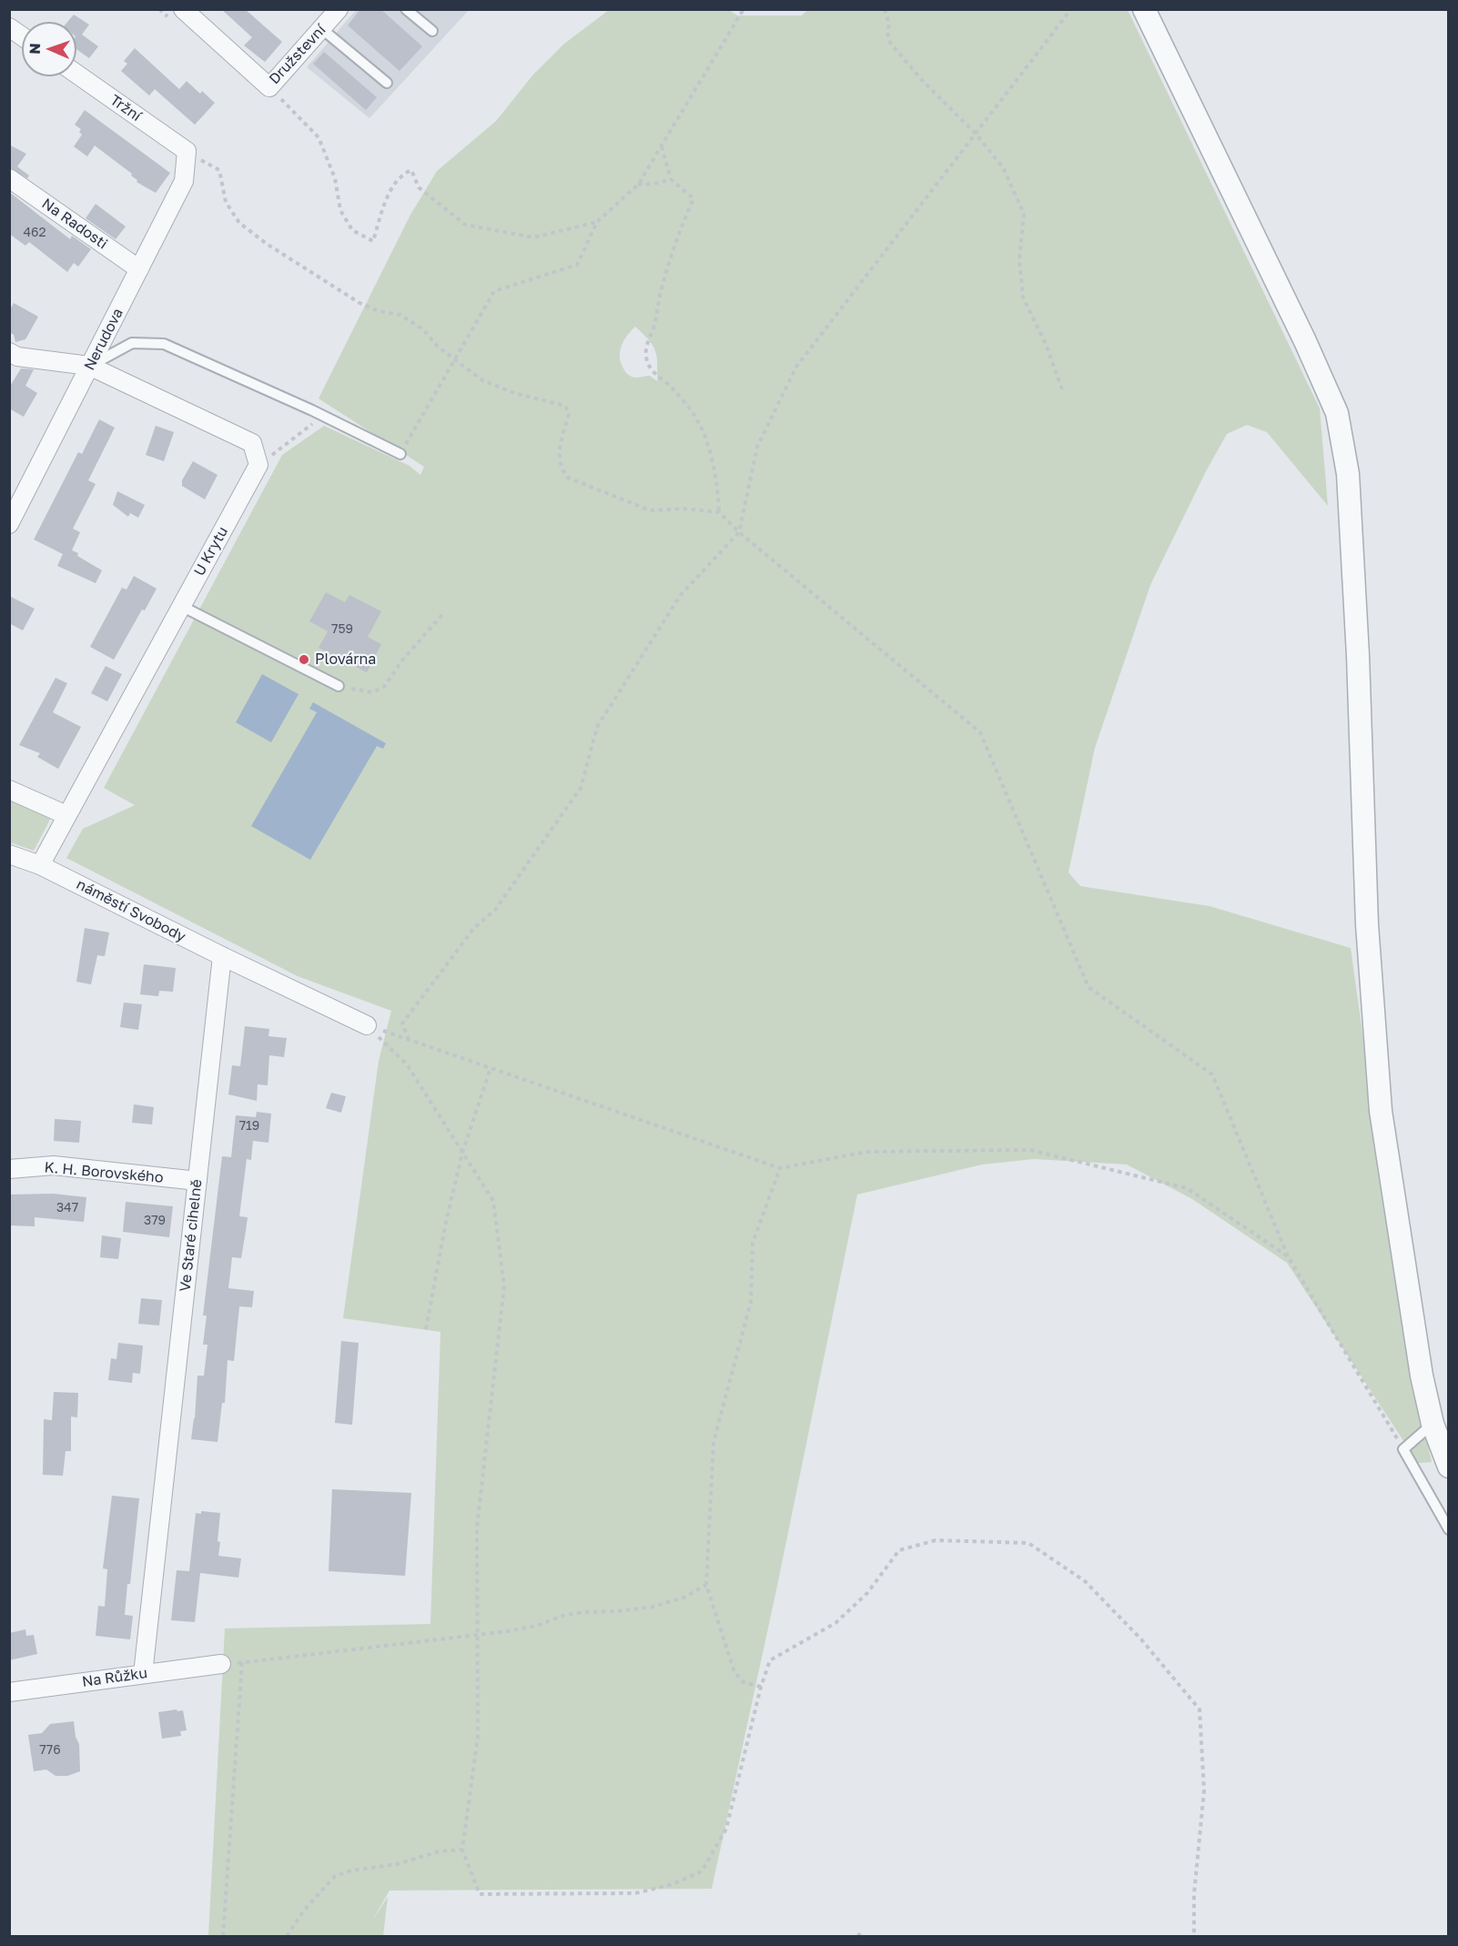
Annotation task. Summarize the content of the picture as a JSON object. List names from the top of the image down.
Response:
{
  "streets": {
    "street": [
      "Družstevní",
      "Tržní",
      "Na Radosti",
      "Nerudova",
      "U Krytu",
      "náměstí Svobody",
      "K. H. Borovského",
      "Ve Staré cihelně",
      "Na Růžku"
    ]
  },
  "crossings": [
    ["Tržní", "Nerudova"],
    ["Na Radosti", "Nerudova"],
    ["náměstí Svobody", "Ve Staré cihelně"],
    ["K. H. Borovského", "Ve Staré cihelně"],
    ["Ve Staré cihelně", "Na Růžku"]
  ],
  "places": ["Plovárna"],
  "house_numbers": [
    "462",
    "759",
    "719",
    "347",
    "379",
    "776"
  ],
  "north": "left"
}
